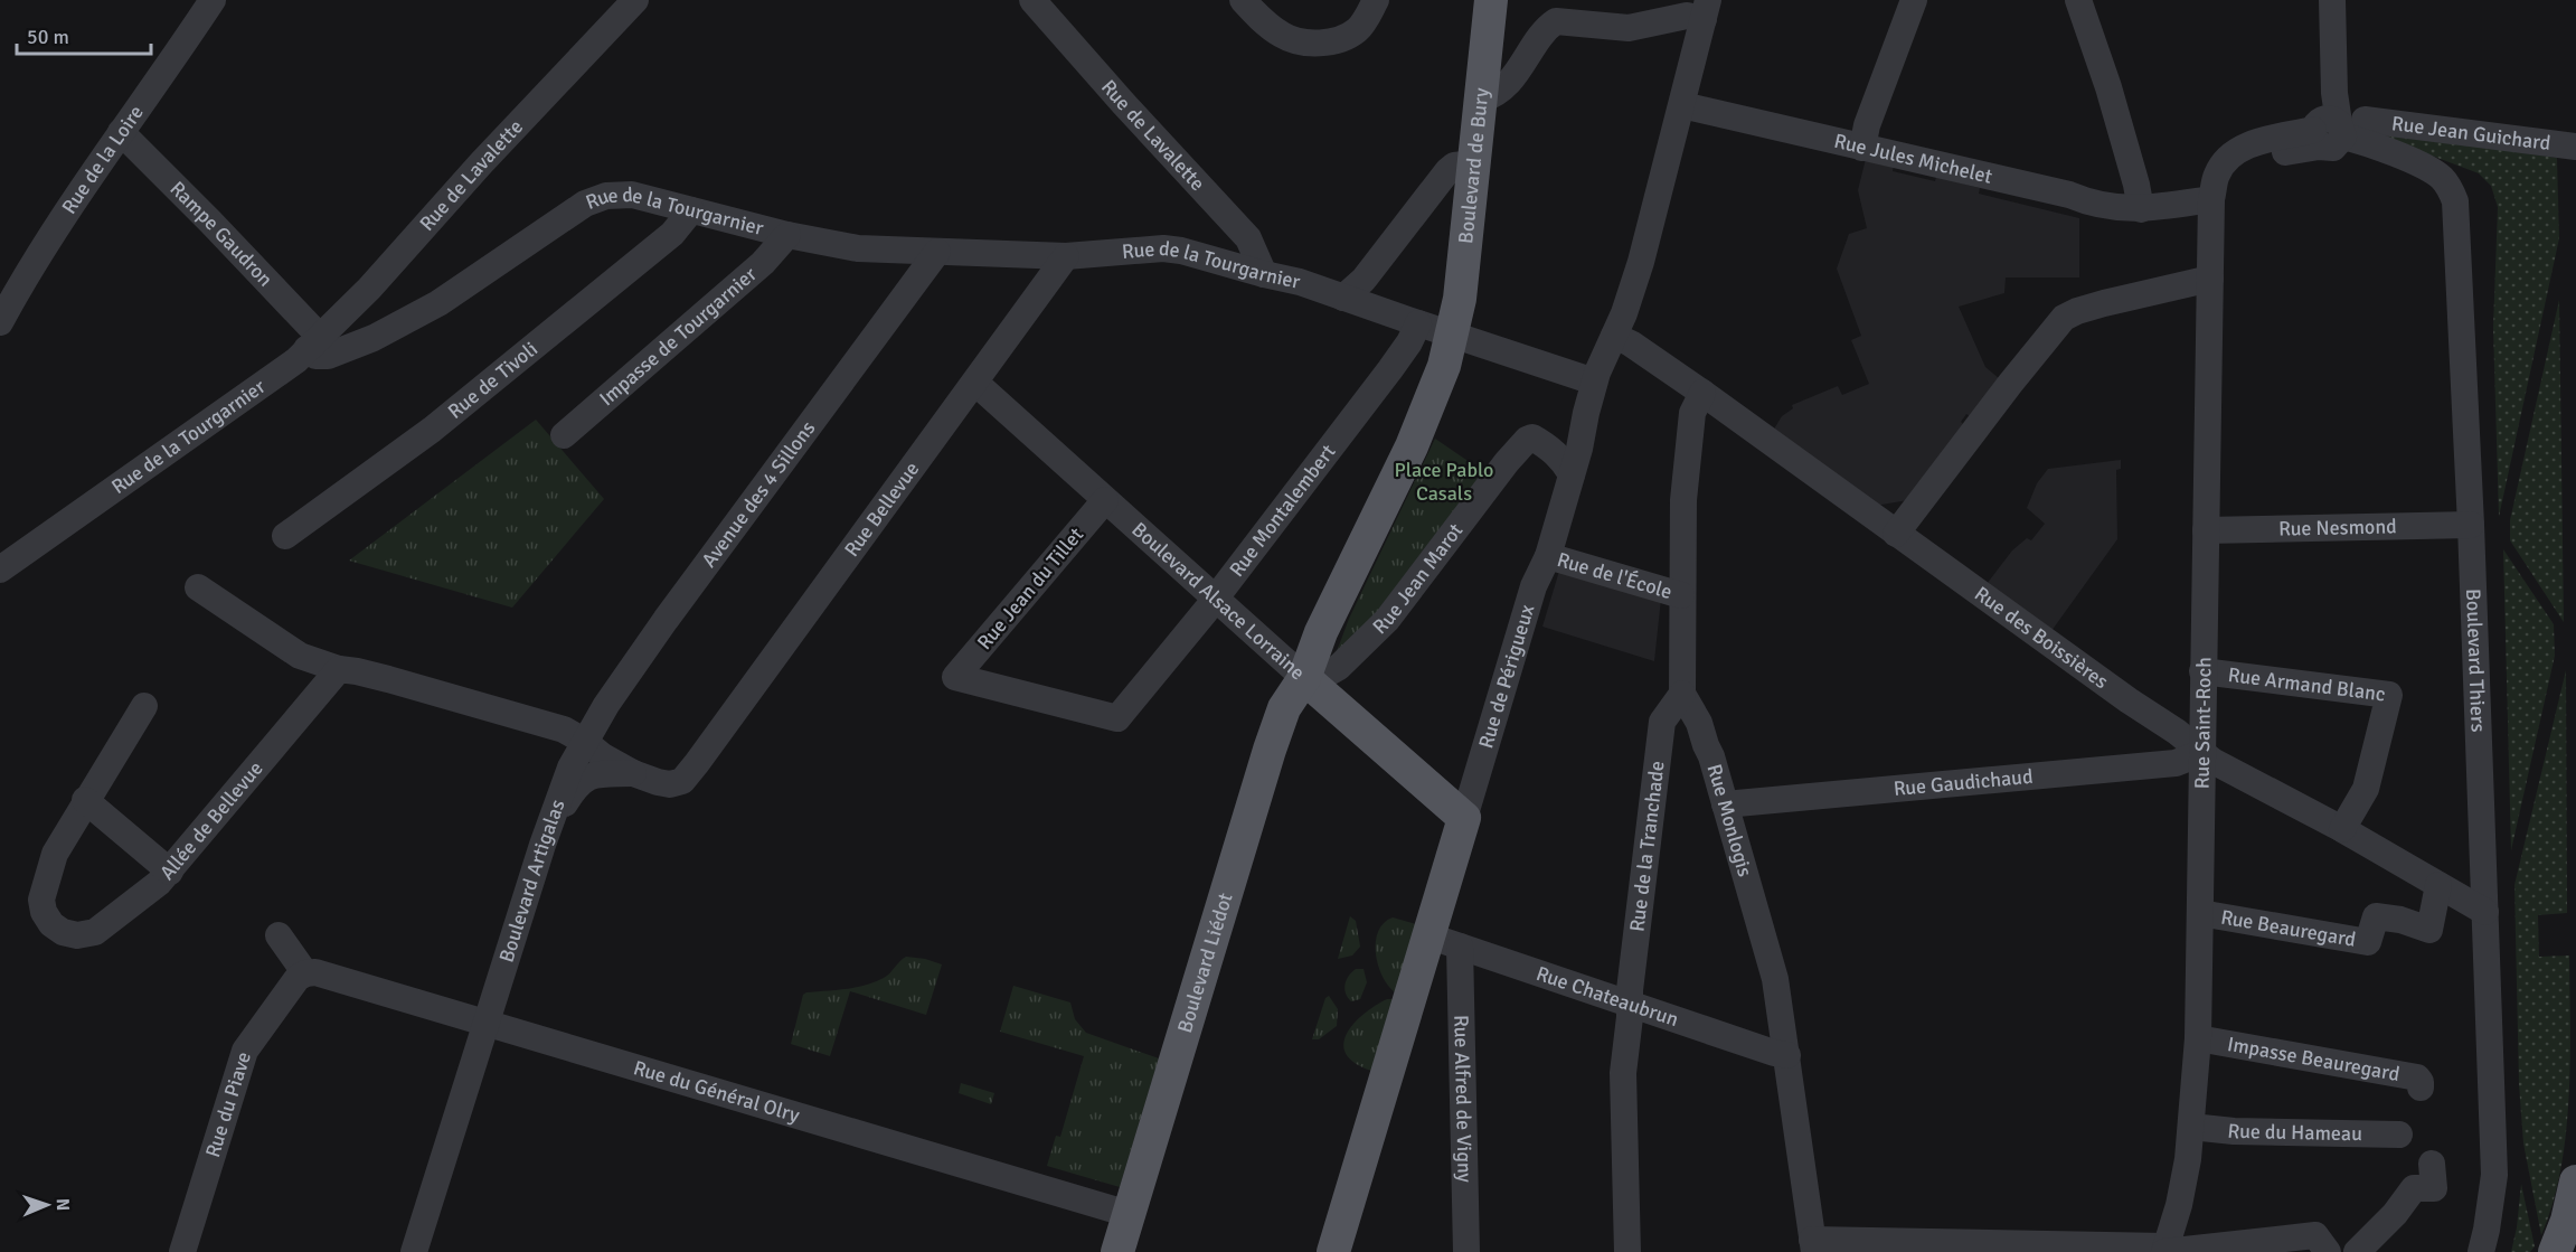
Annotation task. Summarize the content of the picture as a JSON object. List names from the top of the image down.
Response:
{
  "streets": {
    "main road": [
      "Boulevard de Bury",
      "Boulevard Alsace Lorraine",
      "Rue de Périgueux",
      "Boulevard Liédot"
    ],
    "street": [
      "Rue Jean Guichard",
      "Rue de Lavalette",
      "Rue Jules Michelet",
      "Rue de la Loire",
      "Rue de la Tourgarnier",
      "Rampe Gaudron",
      "Impasse de Tourgarnier",
      "Rue de Tivoli",
      "Avenue des 4 Sillons",
      "Rue Bellevue",
      "Rue Montalembert",
      "Rue Nesmond",
      "Rue de l'École",
      "Rue Jean Marot",
      "Rue Jean du Tillet",
      "Rue des Boissières",
      "Boulevard Thiers",
      "Rue Armand Blanc",
      "Rue Saint-Roch",
      "Rue Gaudichaud",
      "Allée de Bellevue",
      "Rue Monlogis",
      "Rue de la Tranchade",
      "Boulevard Artigalas",
      "Rue Beauregard",
      "Rue Chateaubrun",
      "Impasse Beauregard",
      "Rue du Général Olry",
      "Rue Alfred de Vigny",
      "Rue du Piave",
      "Rue du Hameau"
    ]
  },
  "crossings": [
    ["Rue Jean Guichard", "Boulevard Thiers"],
    ["Rue de Lavalette", "Rue de la Tourgarnier"],
    ["Rue de Lavalette", "Rampe Gaudron"],
    ["Rue Jules Michelet", "Rue de Périgueux"],
    ["Rue Jules Michelet", "Rue Saint-Roch"],
    ["Rue de la Loire", "Rampe Gaudron"],
    ["Boulevard de Bury", "Rue de la Tourgarnier"],
    ["Boulevard de Bury", "Rue Jean Marot"],
    ["Boulevard de Bury", "Boulevard Alsace Lorraine"],
    ["Boulevard de Bury", "Boulevard Liédot"],
    ["Rue de la Tourgarnier", "Rampe Gaudron"],
    ["Rue de la Tourgarnier", "Impasse de Tourgarnier"],
    ["Rue de la Tourgarnier", "Rue de Tivoli"],
    ["Rue de la Tourgarnier", "Avenue des 4 Sillons"],
    ["Rue de la Tourgarnier", "Rue Bellevue"],
    ["Rue de la Tourgarnier", "Rue Montalembert"],
    ["Rue de la Tourgarnier", "Rue de Périgueux"],
    ["Avenue des 4 Sillons", "Boulevard Artigalas"],
    ["Rue Bellevue", "Boulevard Alsace Lorraine"],
    ["Rue Montalembert", "Rue Jean du Tillet"],
    ["Rue Montalembert", "Boulevard Alsace Lorraine"],
    ["Rue Nesmond", "Boulevard Thiers"],
    ["Rue Nesmond", "Rue Saint-Roch"],
    ["Rue de l'École", "Rue de Périgueux"],
    ["Rue Jean Marot", "Boulevard Alsace Lorraine"],
    ["Rue Jean Marot", "Rue de Périgueux"],
    ["Rue Jean Marot", "Boulevard Liédot"],
    ["Rue Jean du Tillet", "Boulevard Alsace Lorraine"],
    ["Boulevard Alsace Lorraine", "Rue de Périgueux"],
    ["Boulevard Alsace Lorraine", "Boulevard Liédot"],
    ["Rue des Boissières", "Boulevard Thiers"],
    ["Rue des Boissières", "Rue de Périgueux"],
    ["Rue des Boissières", "Rue Armand Blanc"],
    ["Rue des Boissières", "Rue Saint-Roch"],
    ["Rue des Boissières", "Rue Gaudichaud"],
    ["Rue des Boissières", "Rue Beauregard"],
    ["Rue de Périgueux", "Rue Chateaubrun"],
    ["Rue Armand Blanc", "Rue Saint-Roch"],
    ["Rue Saint-Roch", "Rue Gaudichaud"],
    ["Rue Saint-Roch", "Rue Beauregard"],
    ["Rue Saint-Roch", "Impasse Beauregard"],
    ["Rue Saint-Roch", "Rue du Hameau"],
    ["Rue Gaudichaud", "Rue Monlogis"],
    ["Rue Monlogis", "Rue de la Tranchade"],
    ["Rue Monlogis", "Rue Chateaubrun"],
    ["Rue de la Tranchade", "Rue Chateaubrun"],
    ["Boulevard Artigalas", "Rue du Général Olry"],
    ["Boulevard Liédot", "Rue du Général Olry"],
    ["Rue Chateaubrun", "Rue Alfred de Vigny"],
    ["Rue du Général Olry", "Rue du Piave"]
  ],
  "parks": ["Place Pablo Casals"],
  "scale_bar": "50 m",
  "north": "right"
}
